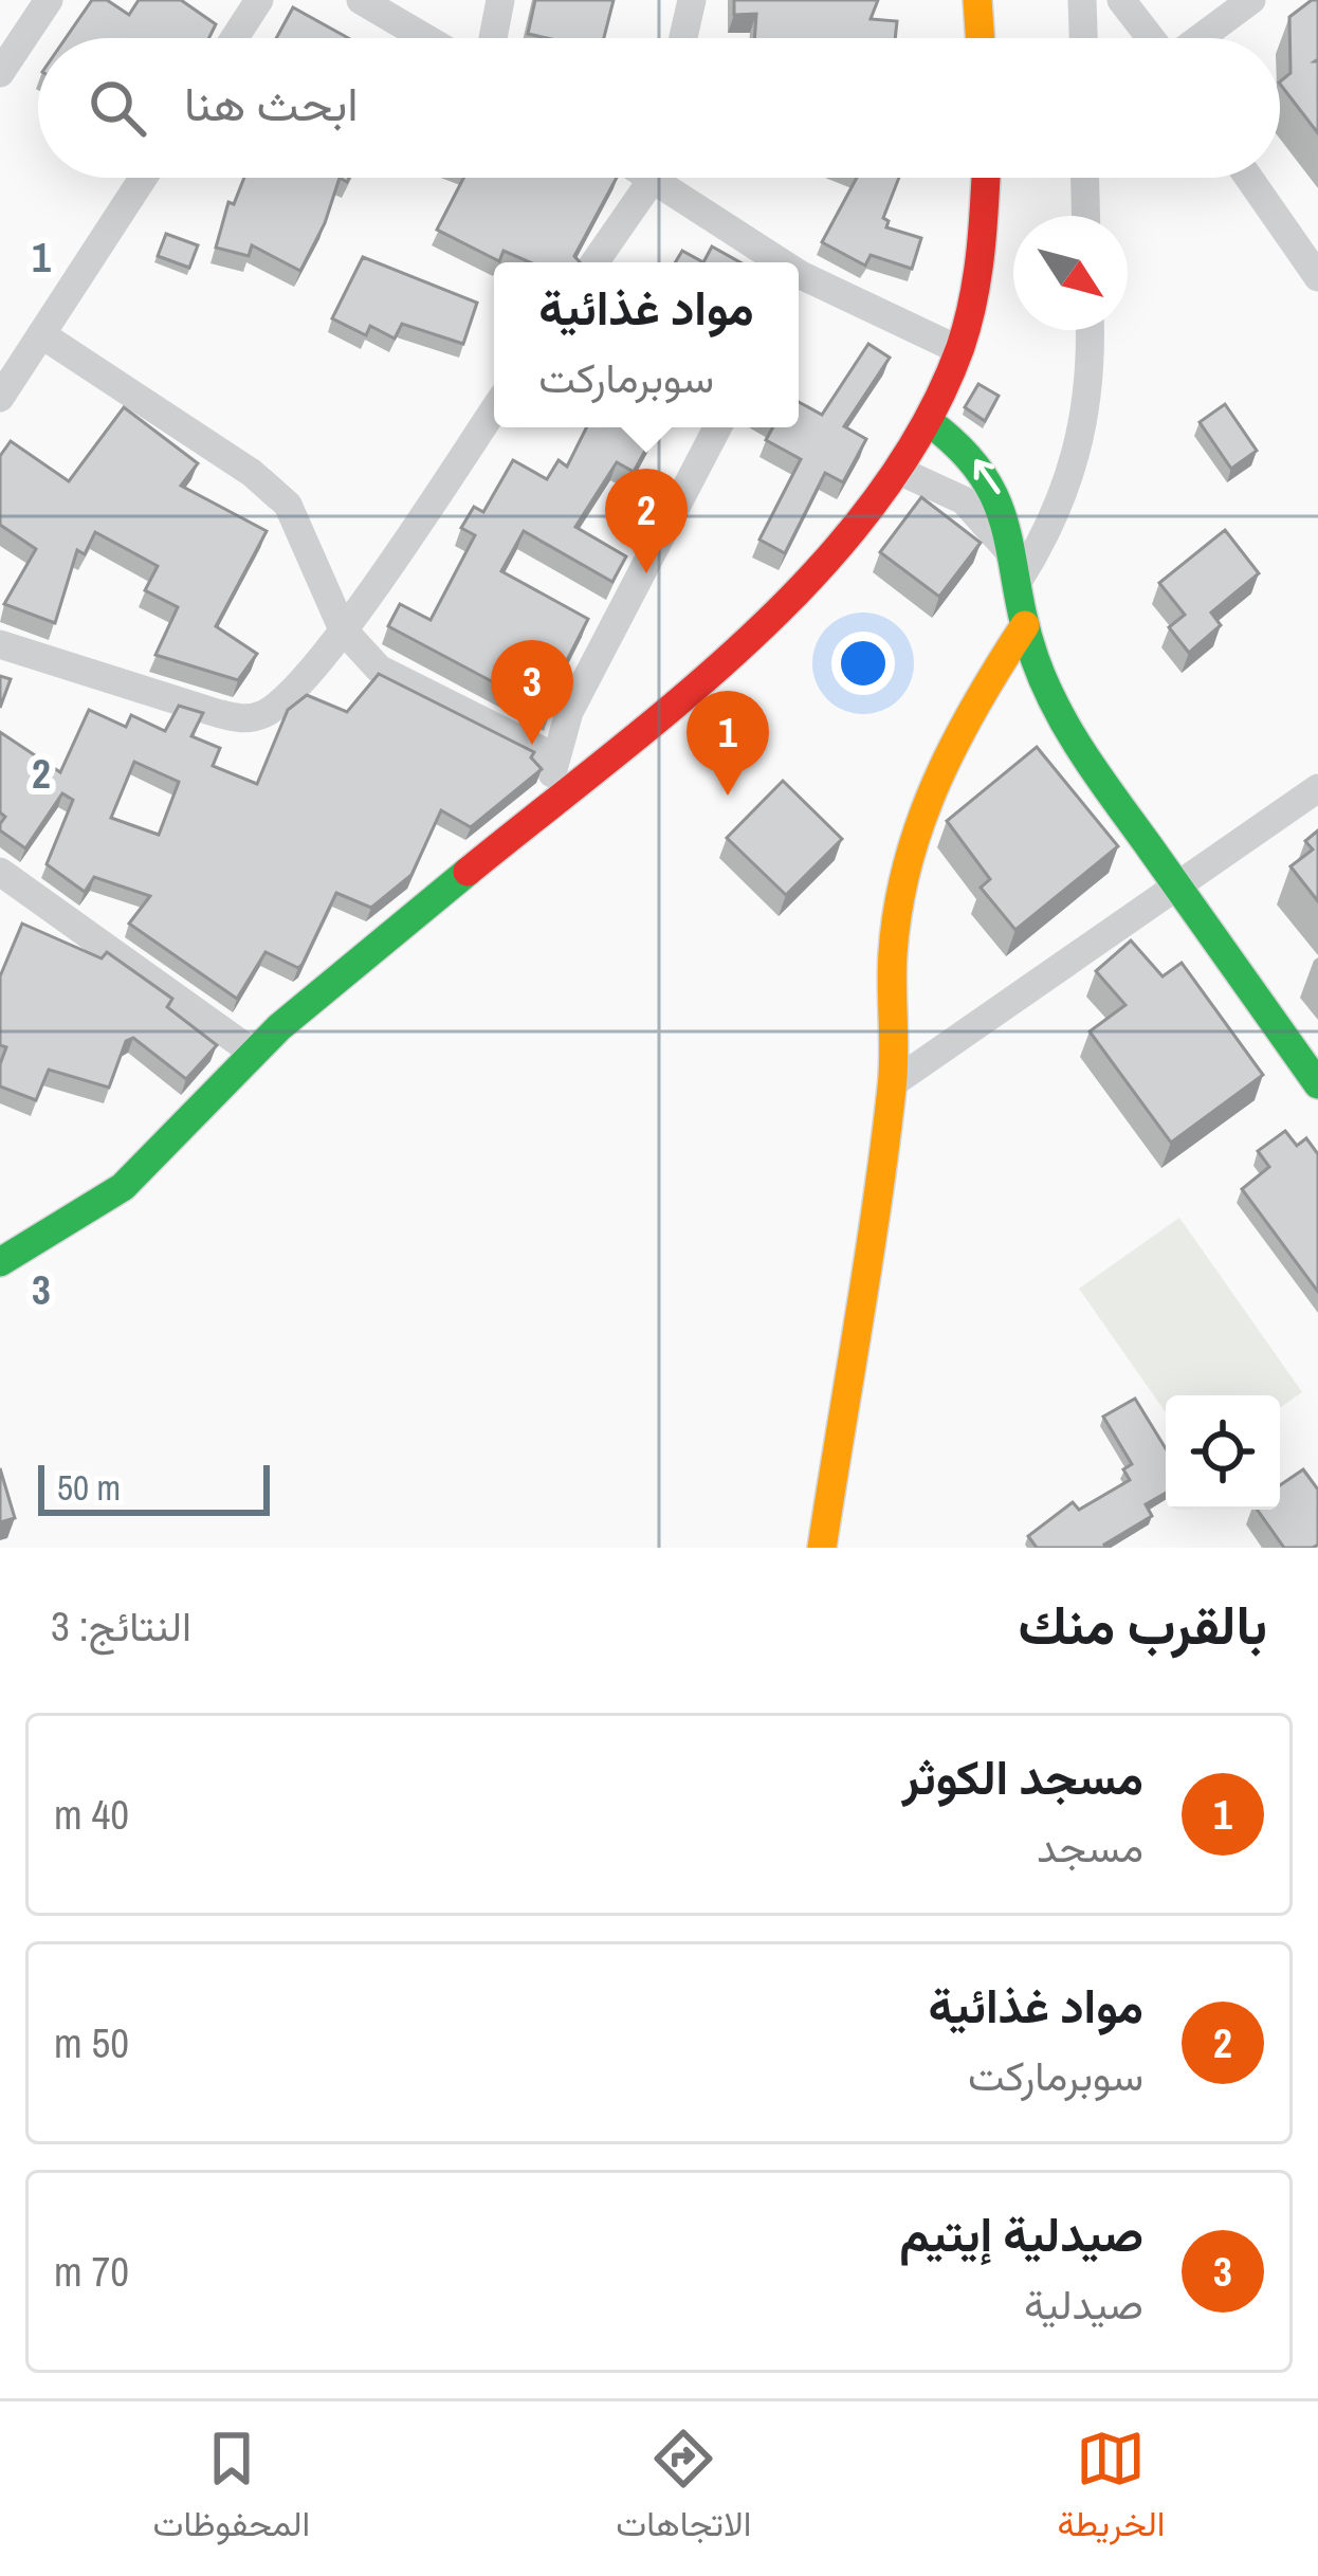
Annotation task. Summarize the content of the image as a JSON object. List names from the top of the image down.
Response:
{
  "scale_bar": "50 m",
  "north": "bottom right",
  "page": {
    "search": "ابحث هنا",
    "popup": ["مواد غذائية", "سوبرماركت"],
    "pins": ["2", "3", "1"],
    "scale": "50 m",
    "heading": ["بالقرب منك", "النتائج: 3"],
    "list": [
      {
        "mark": "1",
        "name": "مسجد الكوثر",
        "note": "مسجد",
        "value": "40 m"
      },
      {
        "mark": "2",
        "name": "مواد غذائية",
        "note": "سوبرماركت",
        "value": "50 m"
      },
      {
        "mark": "3",
        "name": "صيدلية إيتيم",
        "note": "صيدلية",
        "value": "70 m"
      }
    ],
    "nav": ["الخريطة", "الاتجاهات", "المحفوظات"]
  },
  "grid": {
    "rows": ["1", "2", "3"]
  }
}
